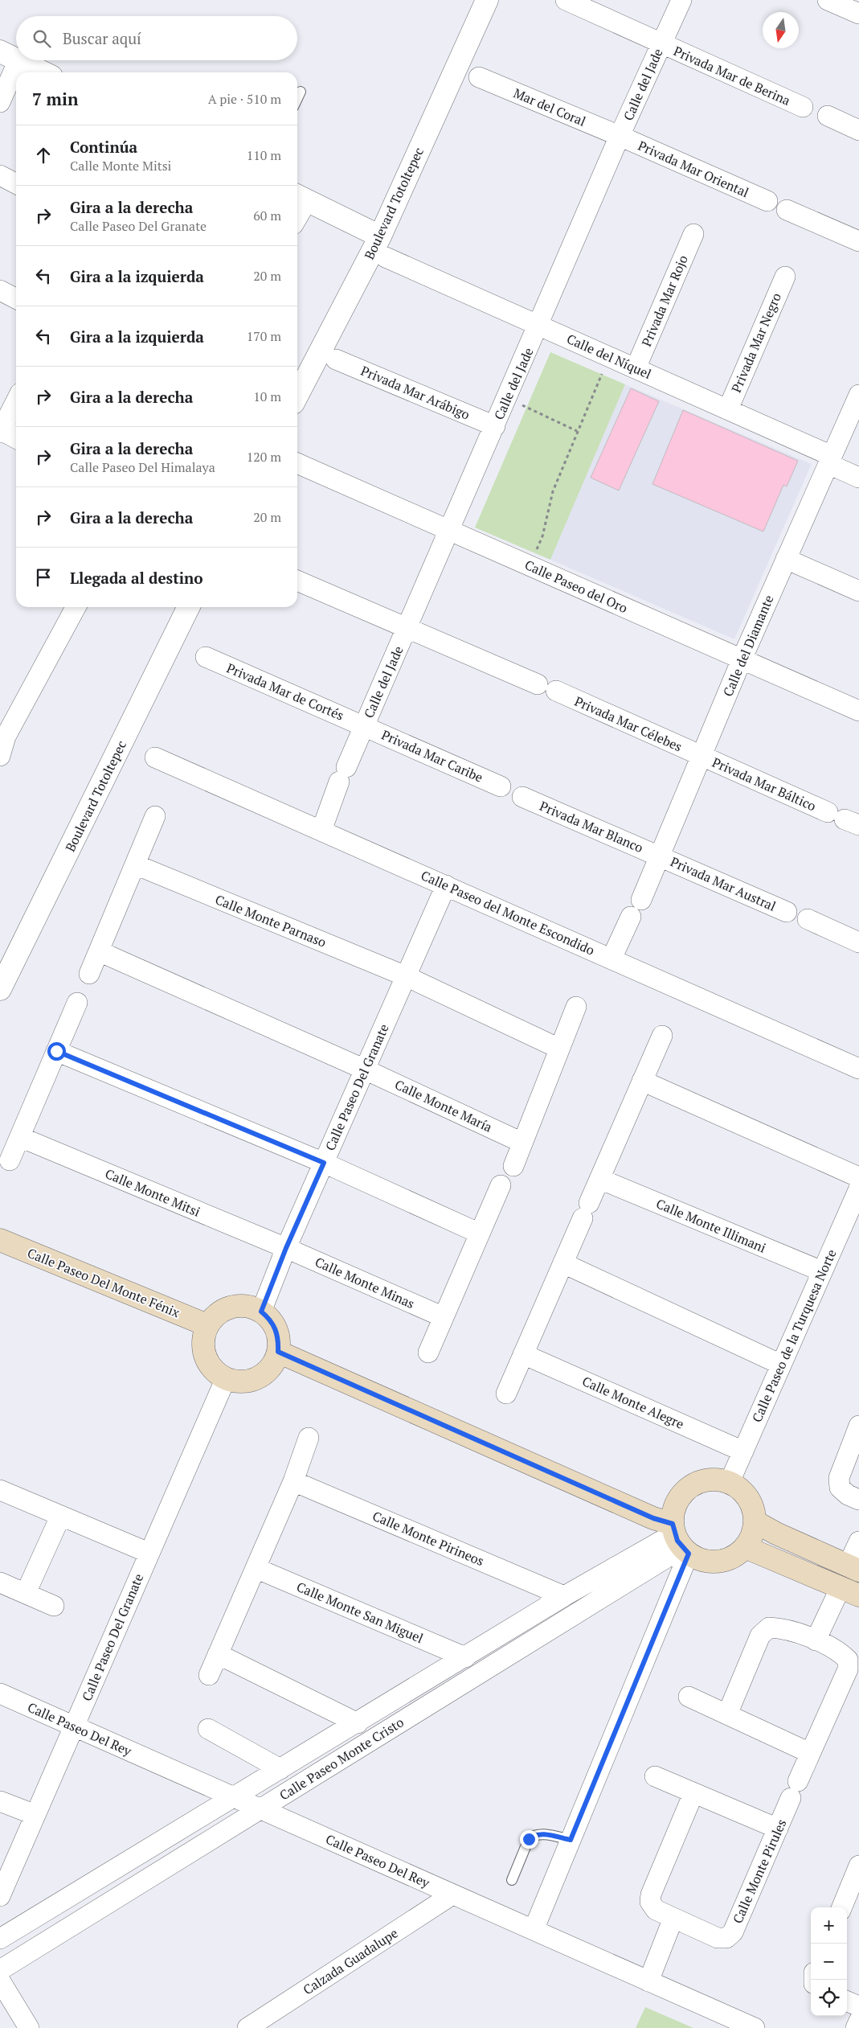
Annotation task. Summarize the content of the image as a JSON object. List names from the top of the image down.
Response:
{
  "streets": {
    "main road": ["Calle Paseo Del Monte Fénix"],
    "street": [
      "Privada Mar de Berina",
      "Calle del Jade",
      "Mar del Coral",
      "Privada Mar Oriental",
      "Boulevard Totoltepec",
      "Privada Mar Rojo",
      "Privada Mar Negro",
      "Calle del Níquel",
      "Privada Mar Arábigo",
      "Calle Paseo del Oro",
      "Calle del Diamante",
      "Privada Mar de Cortés",
      "Privada Mar Célebes",
      "Privada Mar Caribe",
      "Privada Mar Báltico",
      "Privada Mar Blanco",
      "Privada Mar Austral",
      "Calle Paseo del Monte Escondido",
      "Calle Monte Parnaso",
      "Calle Paseo Del Granate",
      "Calle Monte María",
      "Calle Monte Mitsi",
      "Calle Monte Illimani",
      "Calle Monte Minas",
      "Calle Paseo de la Turquesa Norte",
      "Calle Monte Alegre",
      "Calle Monte Pirineos",
      "Calle Monte San Miguel",
      "Calle Paseo Del Rey",
      "Calle Paseo Monte Cristo",
      "Calle Monte Pirules",
      "Calzada Guadalupe"
    ]
  },
  "crossings": [
    ["Privada Mar de Berina", "Calle del Jade"],
    ["Calle del Jade", "Mar del Coral"],
    ["Calle del Jade", "Privada Mar Oriental"],
    ["Calle del Jade", "Calle del Níquel"],
    ["Calle del Jade", "Privada Mar Arábigo"],
    ["Calle del Jade", "Calle Paseo del Oro"],
    ["Calle del Jade", "Privada Mar de Cortés"],
    ["Calle del Jade", "Privada Mar Célebes"],
    ["Calle del Jade", "Privada Mar Caribe"],
    ["Calle del Jade", "Calle Paseo del Monte Escondido"],
    ["Mar del Coral", "Privada Mar Oriental"],
    ["Privada Mar Rojo", "Calle del Níquel"],
    ["Privada Mar Negro", "Calle del Níquel"],
    ["Calle del Níquel", "Calle del Diamante"],
    ["Calle Paseo del Oro", "Calle del Diamante"],
    ["Calle del Diamante", "Privada Mar Célebes"],
    ["Calle del Diamante", "Privada Mar Báltico"],
    ["Calle del Diamante", "Privada Mar Blanco"],
    ["Calle del Diamante", "Privada Mar Austral"],
    ["Privada Mar de Cortés", "Privada Mar Caribe"],
    ["Privada Mar Célebes", "Privada Mar Báltico"],
    ["Privada Mar Blanco", "Privada Mar Austral"],
    ["Calle Paseo del Monte Escondido", "Calle Paseo Del Granate"],
    ["Calle Monte Parnaso", "Calle Paseo Del Granate"],
    ["Calle Paseo Del Granate", "Calle Monte María"],
    ["Calle Paseo Del Granate", "Calle Monte Mitsi"],
    ["Calle Paseo Del Granate", "Calle Paseo Del Monte Fénix"],
    ["Calle Paseo Del Granate", "Calle Monte Minas"],
    ["Calle Paseo Del Granate", "Calle Paseo Del Rey"],
    ["Calle Monte Mitsi", "Calle Monte Minas"],
    ["Calle Monte Illimani", "Calle Paseo de la Turquesa Norte"],
    ["Calle Paseo de la Turquesa Norte", "Calle Monte Alegre"],
    ["Calle Paseo de la Turquesa Norte", "Calle Paseo Monte Cristo"],
    ["Calle Monte Pirineos", "Calle Paseo Monte Cristo"],
    ["Calle Monte San Miguel", "Calle Paseo Monte Cristo"],
    ["Calle Paseo Del Rey", "Calle Paseo Monte Cristo"],
    ["Calle Paseo Del Rey", "Calzada Guadalupe"]
  ],
  "north": "bottom",
  "page": {
    "search": "Buscar aquí",
    "heading": ["7 min", "A pie · 510 m"],
    "list": [
      ["Continúa", "Calle Monte Mitsi", "110 m"],
      ["Gira a la derecha", "Calle Paseo Del Granate", "60 m"],
      ["Gira a la izquierda", "20 m"],
      ["Gira a la izquierda", "170 m"],
      ["Gira a la derecha", "10 m"],
      ["Gira a la derecha", "Calle Paseo Del Himalaya", "120 m"],
      ["Gira a la derecha", "20 m"],
      "Llegada al destino"
    ],
    "map_buttons": ["+", "−"]
  }
}
